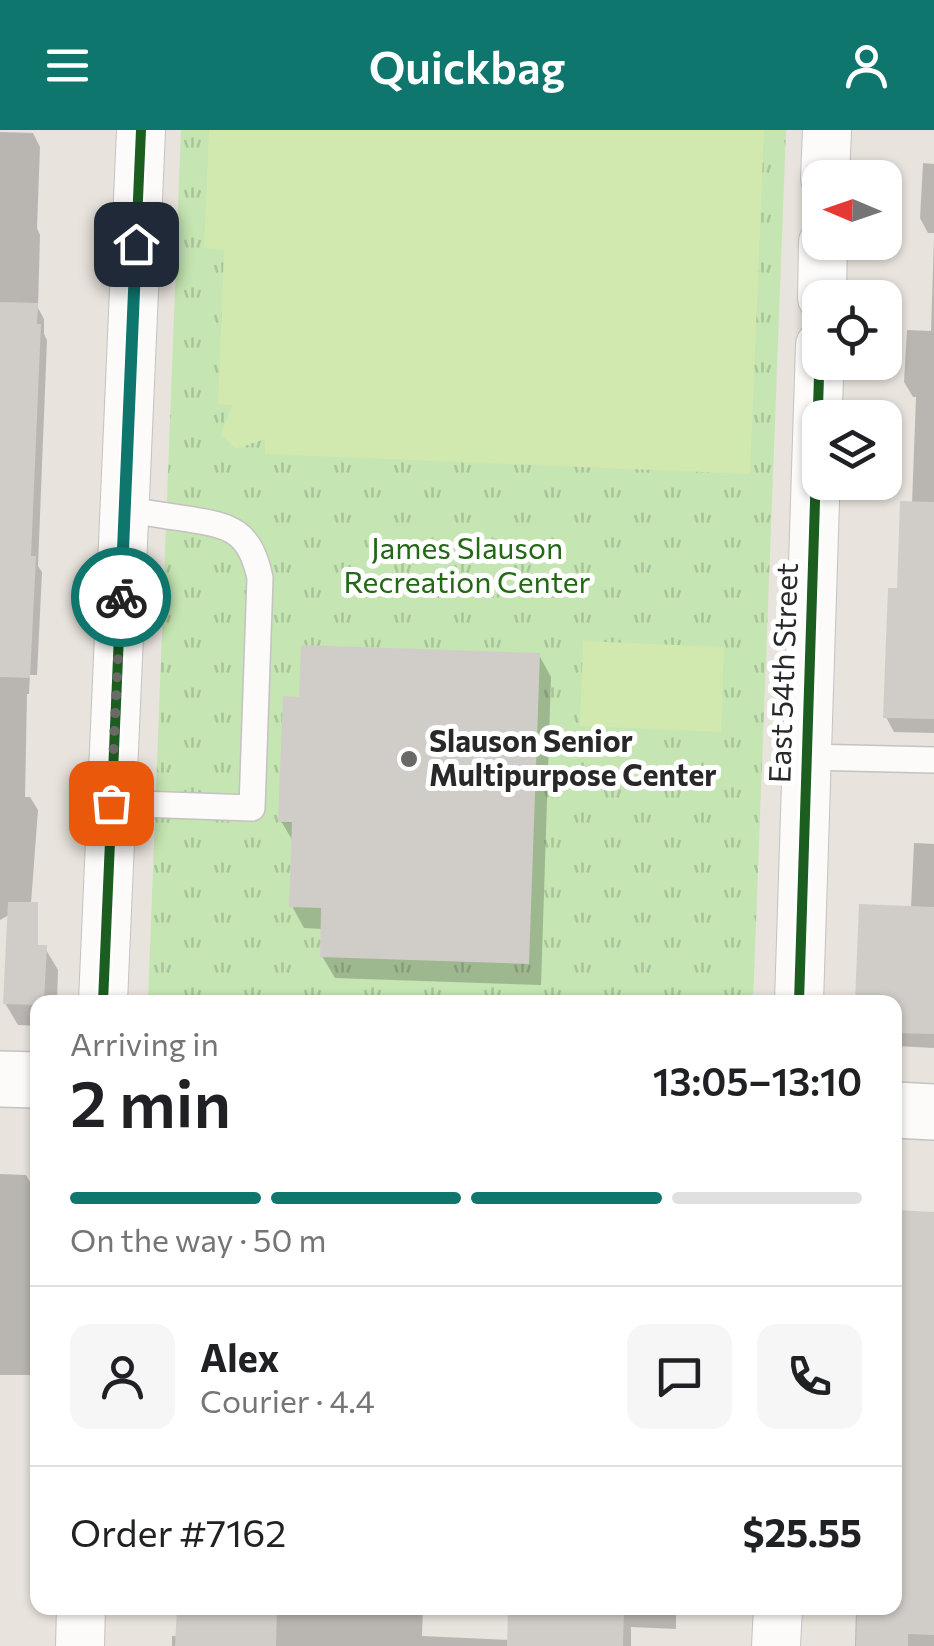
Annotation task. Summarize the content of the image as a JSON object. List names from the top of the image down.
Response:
{
  "streets": {
    "street": ["East 54th Street"]
  },
  "parks": ["James Slauson Recreation Center"],
  "places": ["Slauson Senior Multipurpose Center"],
  "north": "left",
  "page": {
    "header": "Quickbag",
    "heading": ["2 min", "Arriving in", "13:05–13:10"],
    "panel": [
      "Alex",
      "Courier · 4.4",
      "Order #7162",
      "$25.55"
    ],
    "bar": "On the way · 50 m"
  }
}
